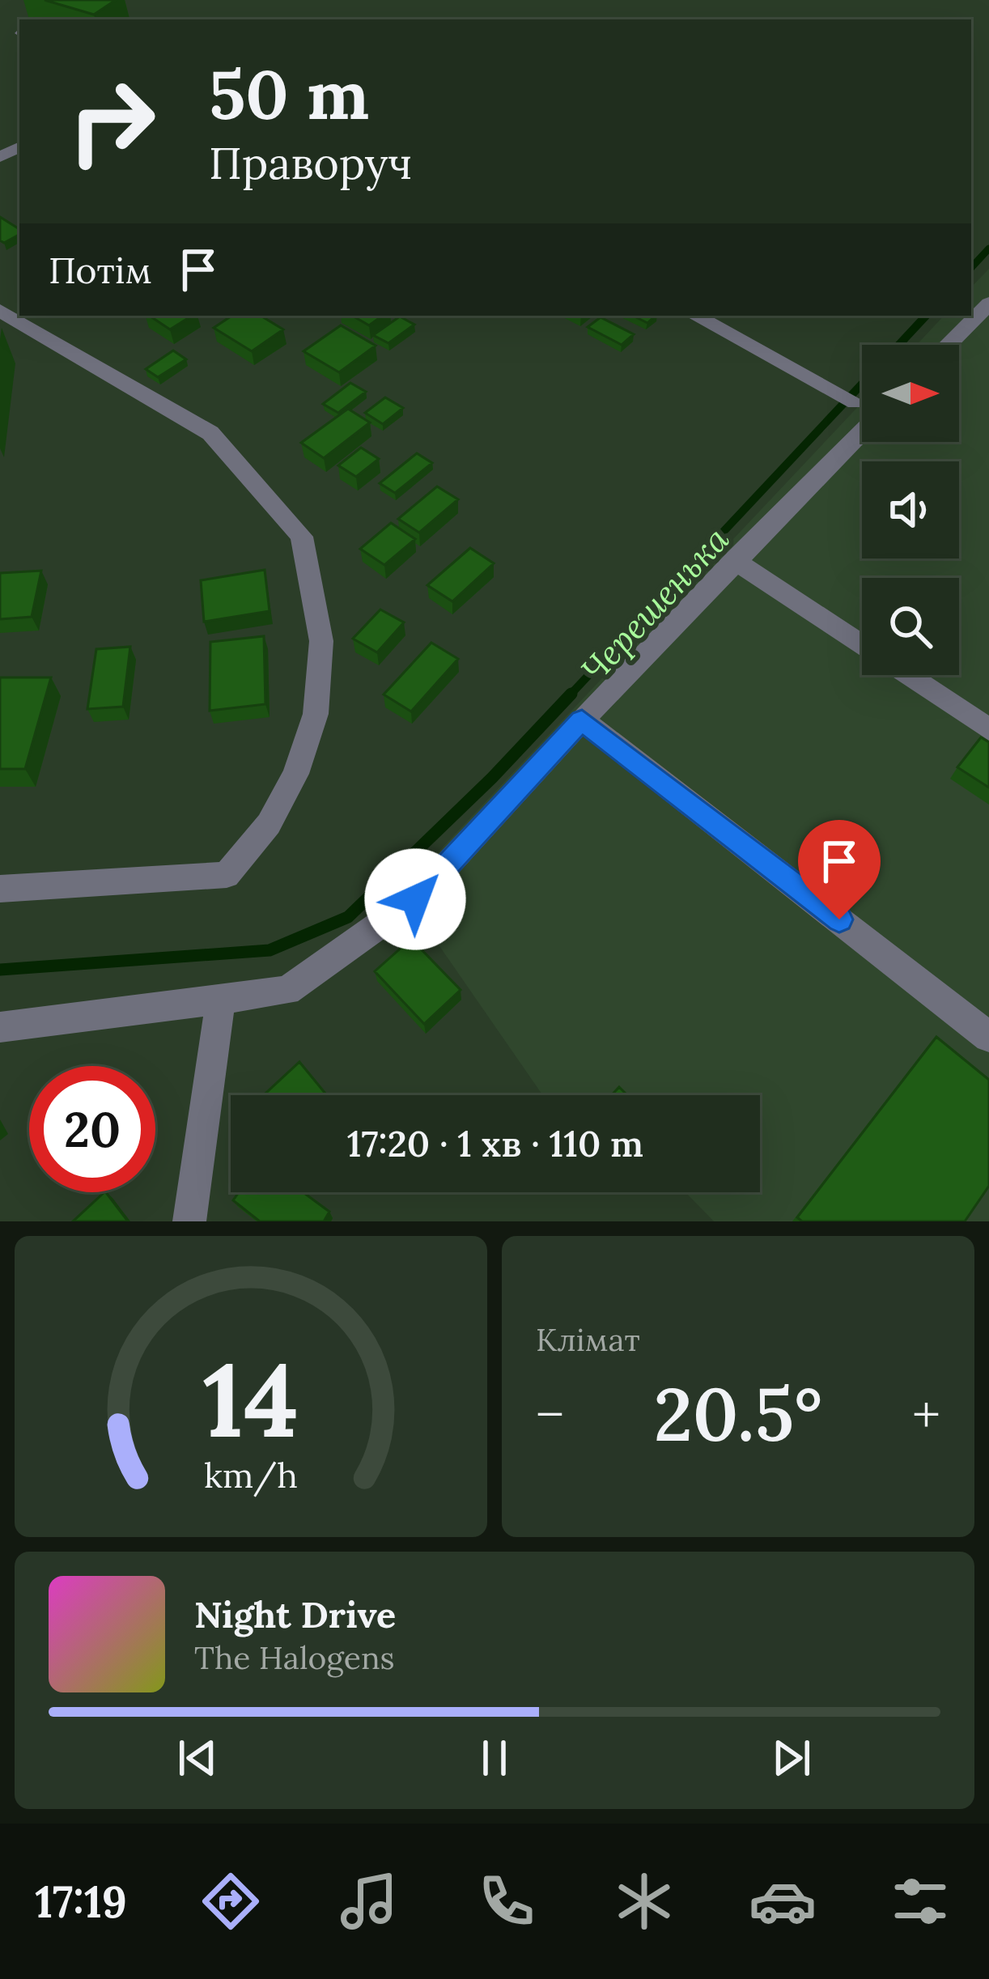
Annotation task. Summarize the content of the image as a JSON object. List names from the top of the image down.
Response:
{
  "water": ["Черешенька"],
  "north": "right",
  "page": {
    "turn": ["50 m", "Праворуч"],
    "then": "Потім",
    "limit": "20",
    "trip": "17:20 · 1 хв · 110 m",
    "tile": "Клімат",
    "heat": ["−", "20.5°", "+"],
    "song": ["Night Drive", "The Halogens"],
    "tabs": "17:19",
    "gauge": ["14", "km/h"]
  }
}
